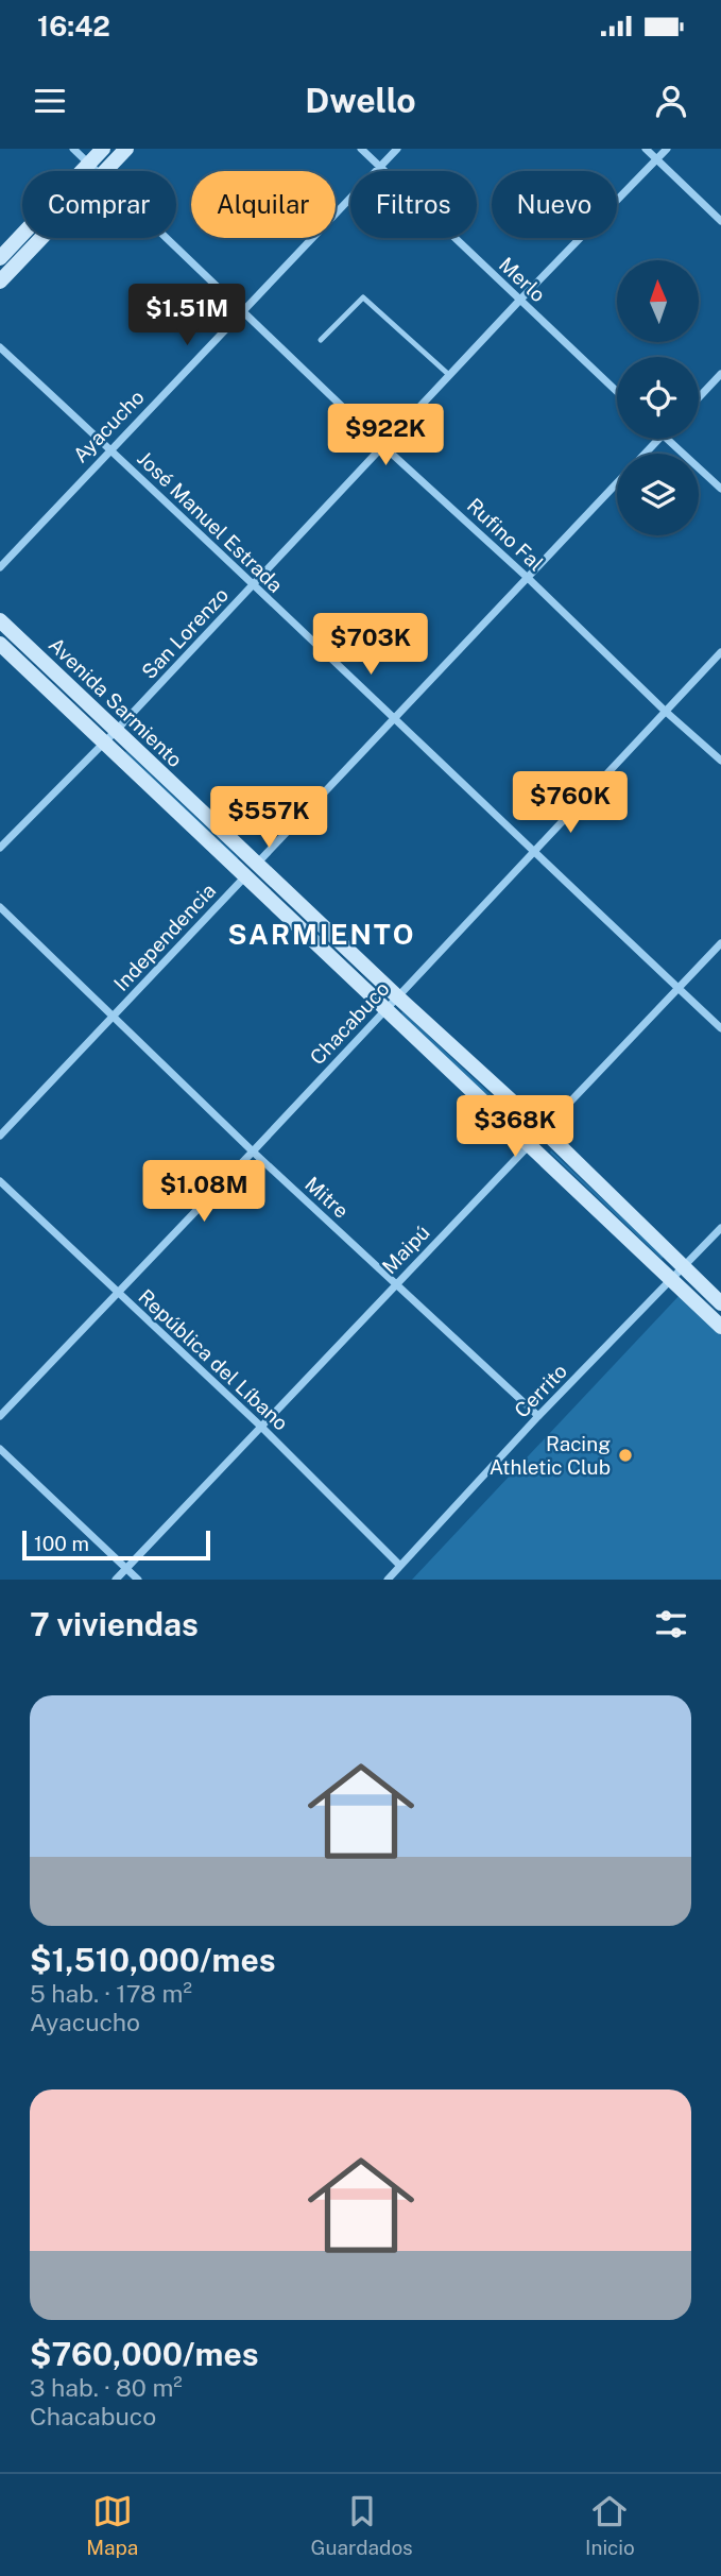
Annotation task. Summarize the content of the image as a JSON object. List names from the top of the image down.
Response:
{
  "streets": {
    "main road": ["Avenida Sarmiento"],
    "street": [
      "Merlo",
      "Ayacucho",
      "José Manuel Estrada",
      "Rufino Fal",
      "San Lorenzo",
      "Independencia",
      "Chacabuco",
      "Mitre",
      "Maipú",
      "República del Líbano",
      "Cerrito"
    ]
  },
  "crossings": [
    ["Merlo", "Ayacucho"],
    ["Merlo", "San Lorenzo"],
    ["Ayacucho", "José Manuel Estrada"],
    ["Ayacucho", "Rufino Fal"],
    ["José Manuel Estrada", "San Lorenzo"],
    ["José Manuel Estrada", "Independencia"],
    ["José Manuel Estrada", "Chacabuco"],
    ["José Manuel Estrada", "Maipú"],
    ["Rufino Fal", "San Lorenzo"],
    ["Rufino Fal", "Independencia"],
    ["Rufino Fal", "Chacabuco"],
    ["San Lorenzo", "Avenida Sarmiento"],
    ["Avenida Sarmiento", "Independencia"],
    ["Avenida Sarmiento", "Chacabuco"],
    ["Avenida Sarmiento", "Maipú"],
    ["Avenida Sarmiento", "Cerrito"],
    ["Independencia", "Mitre"],
    ["Chacabuco", "Mitre"],
    ["Chacabuco", "República del Líbano"],
    ["Mitre", "Maipú"],
    ["Mitre", "Cerrito"],
    ["Maipú", "República del Líbano"],
    ["República del Líbano", "Cerrito"]
  ],
  "districts": ["SARMIENTO"],
  "places": ["Racing Athletic Club"],
  "scale_bar": "100 m",
  "north": "top",
  "page": {
    "status": "16:42",
    "header": "Dwello",
    "chip": [
      "Comprar",
      "Alquilar",
      "Filtros",
      "Nuevo"
    ],
    "price": [
      "$1.51M",
      "$922K",
      "$703K",
      "$760K",
      "$557K",
      "$368K",
      "$1.08M"
    ],
    "scale": "100 m",
    "heading": "7 viviendas",
    "list": [
      {
        "name": "$1,510,000/mes",
        "note": "5 hab. · 178 m² · Ayacucho"
      },
      {
        "name": "$760,000/mes",
        "note": "3 hab. · 80 m² · Chacabuco"
      }
    ],
    "tabs": ["Mapa", "Guardados", "Inicio"]
  }
}
